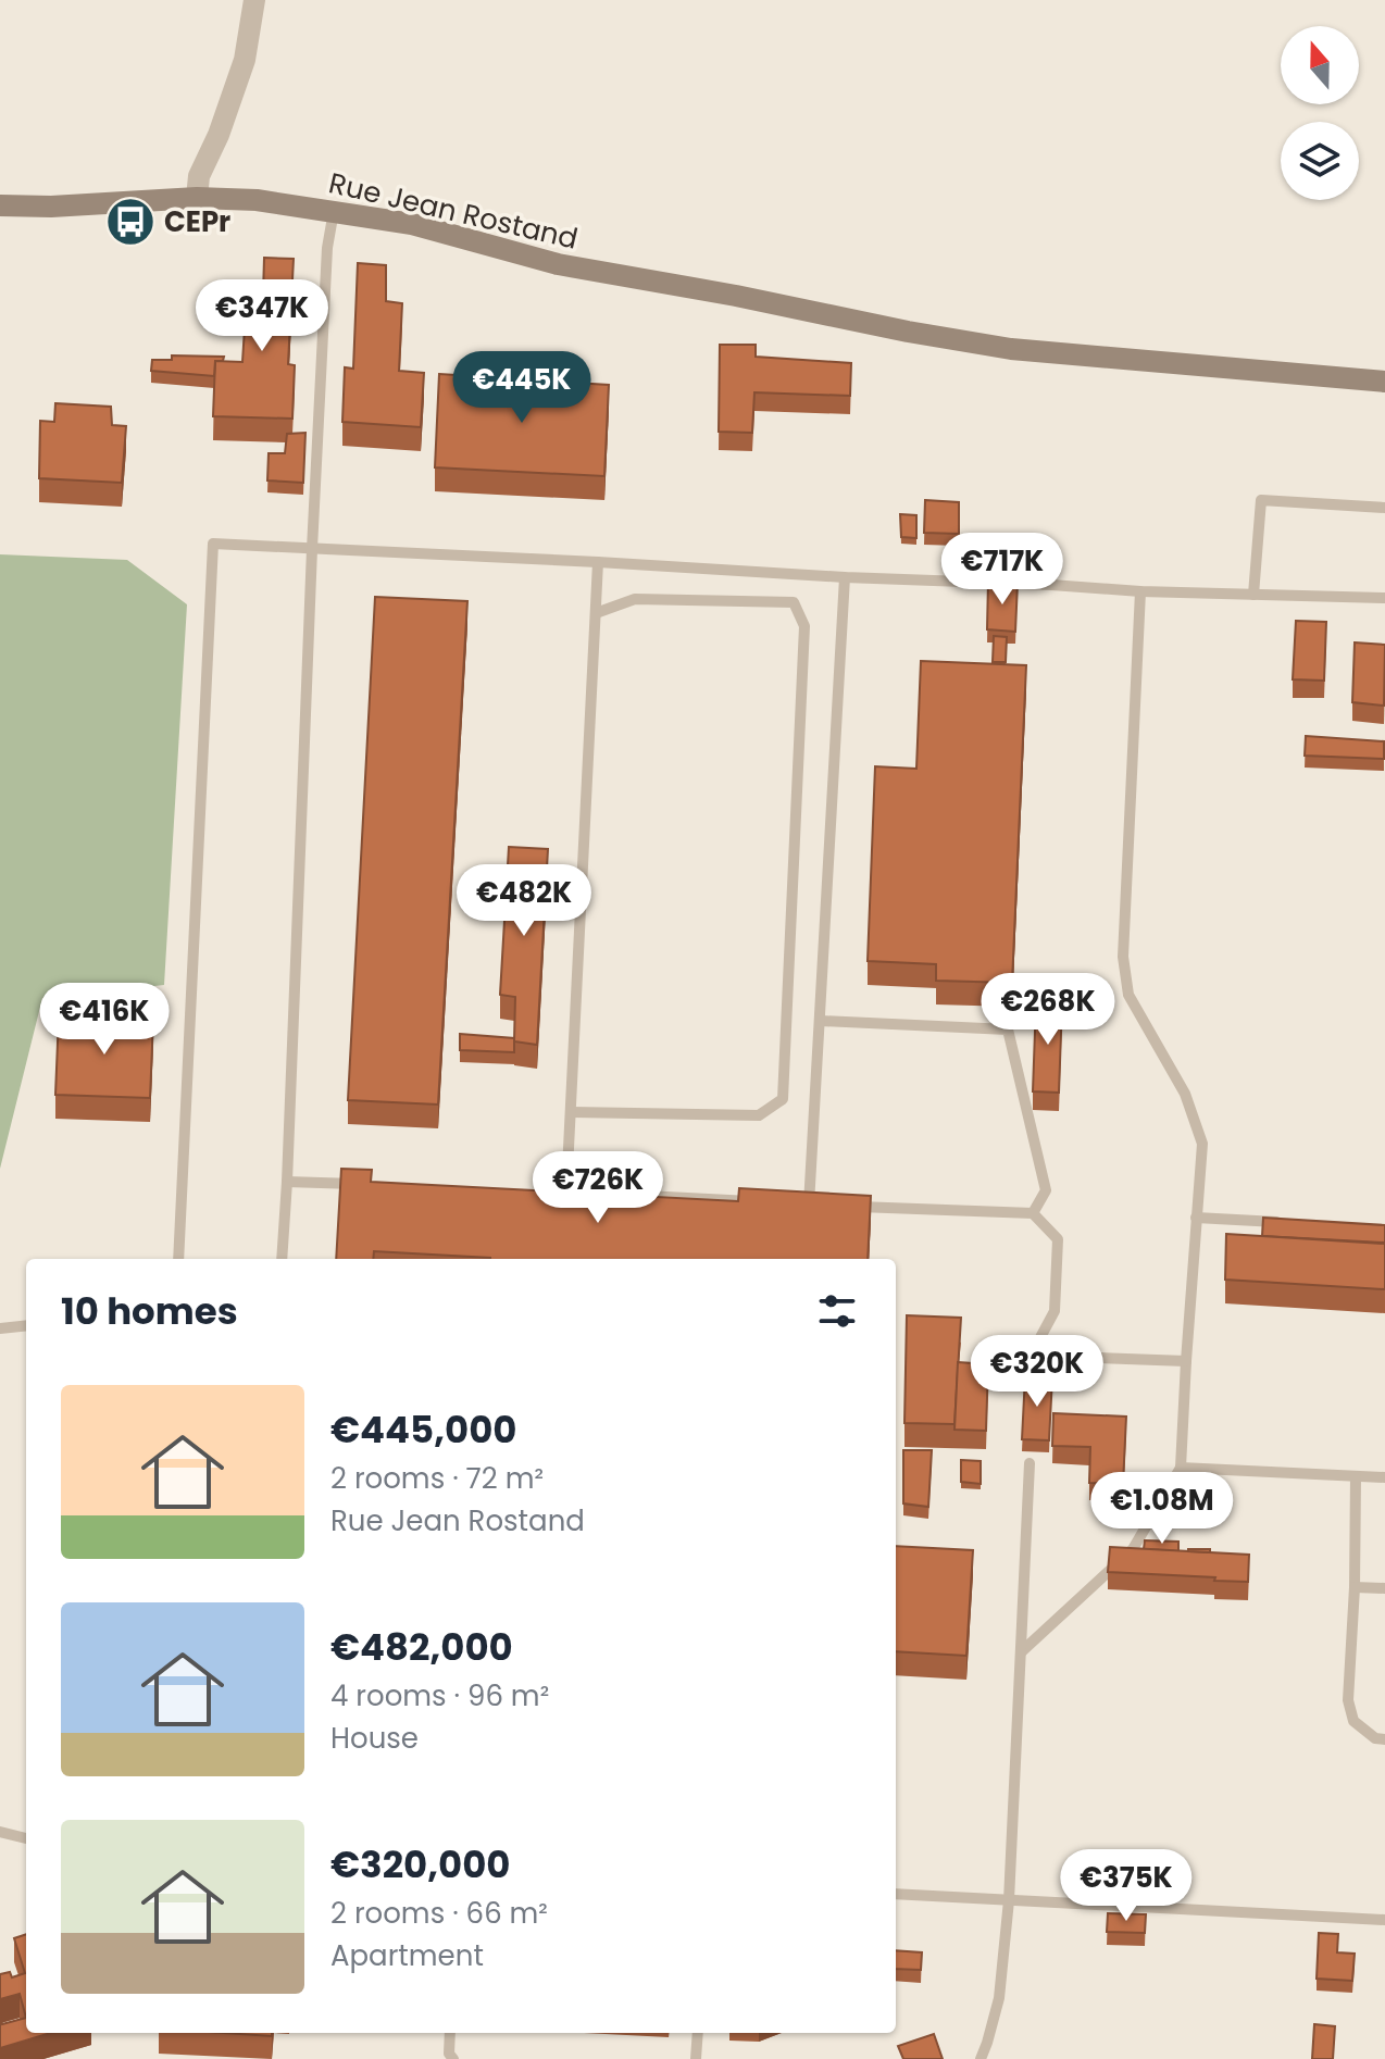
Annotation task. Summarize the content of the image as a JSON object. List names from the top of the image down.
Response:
{
  "streets": {
    "street": ["Rue Jean Rostand"]
  },
  "places": {
    "bus stop": ["CEPr"]
  },
  "north": "top",
  "page": {
    "price": [
      "€347K",
      "€445K",
      "€717K",
      "€482K",
      "€268K",
      "€416K",
      "€726K",
      "€320K",
      "€1.08M",
      "€375K"
    ],
    "heading": "10 homes",
    "list": [
      {
        "name": "€445,000",
        "note": "2 rooms · 72 m² · Rue Jean Rostand"
      },
      {
        "name": "€482,000",
        "note": "4 rooms · 96 m² · House"
      },
      {
        "name": "€320,000",
        "note": "2 rooms · 66 m² · Apartment"
      }
    ]
  }
}
